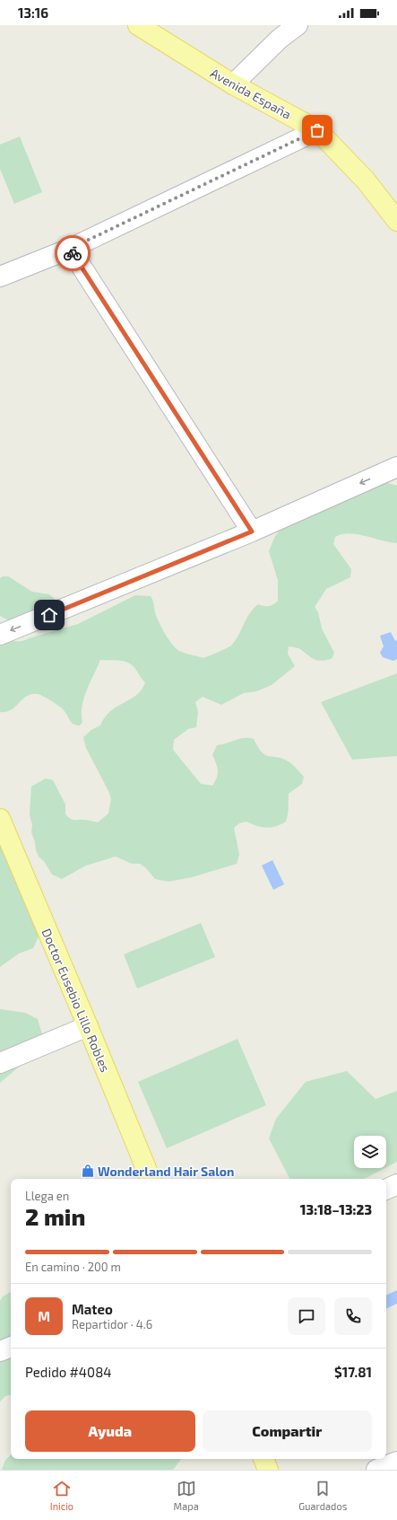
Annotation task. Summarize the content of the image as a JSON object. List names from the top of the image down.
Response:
{
  "streets": {
    "main road": ["Avenida España", "Doctor Eusebio Lillo Robles"]
  },
  "places": {
    "shop": ["Wonderland Hair Salon"]
  },
  "page": {
    "status": "13:16",
    "heading": ["2 min", "Llega en", "13:18–13:23"],
    "panel": [
      "Mateo",
      "Repartidor · 4.6",
      "Pedido #4084",
      "$17.81"
    ],
    "bar": "En camino · 200 m",
    "round": "M",
    "buttons": ["Ayuda", "Compartir"],
    "tabs": ["Inicio", "Mapa", "Guardados"]
  }
}
